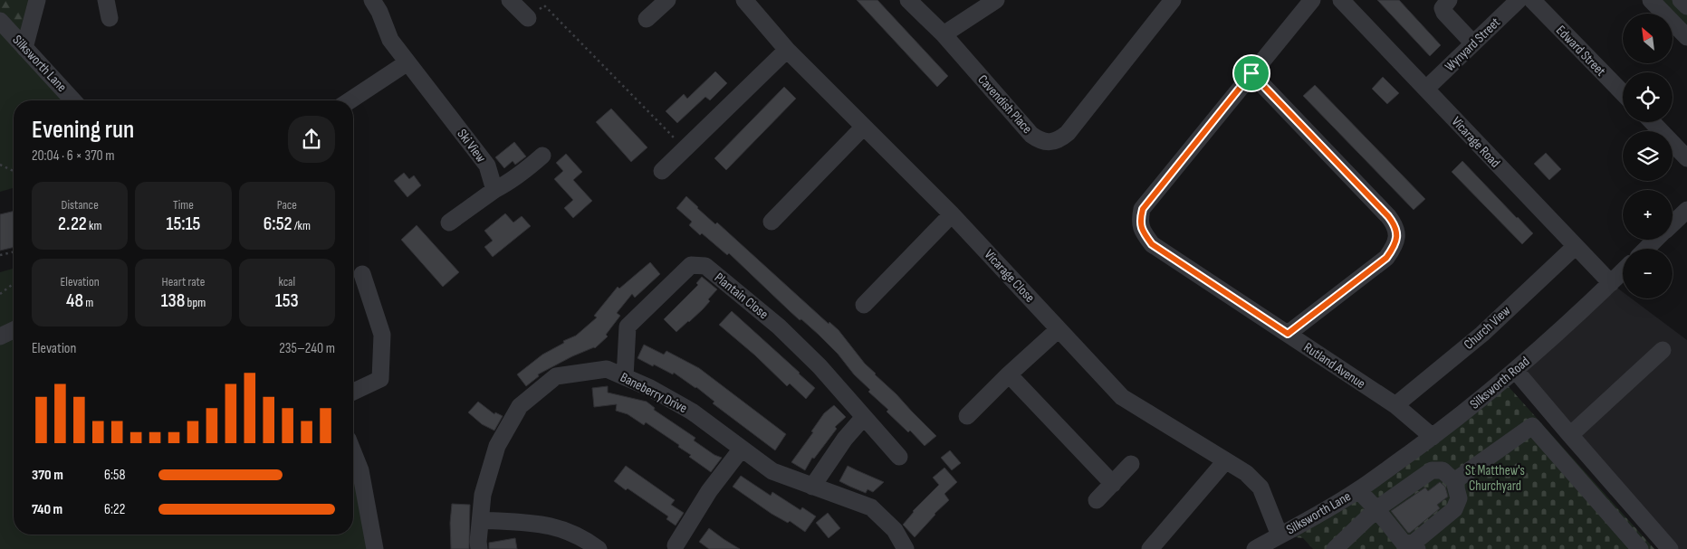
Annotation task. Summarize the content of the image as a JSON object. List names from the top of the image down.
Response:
{
  "streets": {
    "street": [
      "Wynyard Street",
      "Edward Street",
      "Silksworth Lane",
      "Cavendish Place",
      "Vicarage Road",
      "Ski View",
      "Vicarage Close",
      "Plantain Close",
      "Church View",
      "Rutland Avenue",
      "Silksworth Road",
      "Baneberry Drive"
    ]
  },
  "crossings": [
    ["Wynyard Street", "Vicarage Road"],
    ["Silksworth Lane", "Vicarage Close"],
    ["Silksworth Lane", "Silksworth Road"],
    ["Vicarage Road", "Church View"],
    ["Vicarage Road", "Silksworth Road"],
    ["Plantain Close", "Baneberry Drive"],
    ["Church View", "Rutland Avenue"],
    ["Rutland Avenue", "Silksworth Road"]
  ],
  "parks": ["St Matthew's Churchyard"],
  "north": "top left",
  "page": {
    "map_buttons": ["+", "−"],
    "heading": ["Evening run", "20:04 · 6 × 370 m"],
    "stats": [
      ["Distance", "2.22 km"],
      ["Time", "15:15"],
      ["Pace", "6:52 /km"],
      ["Elevation", "48 m"],
      ["Heart rate", "138 bpm"],
      ["kcal", "153"]
    ],
    "chart": ["Elevation", "235–240 m"],
    "list": [
      {
        "name": "370 m",
        "note": "6:58"
      },
      {
        "name": "740 m",
        "note": "6:22"
      }
    ]
  }
}
